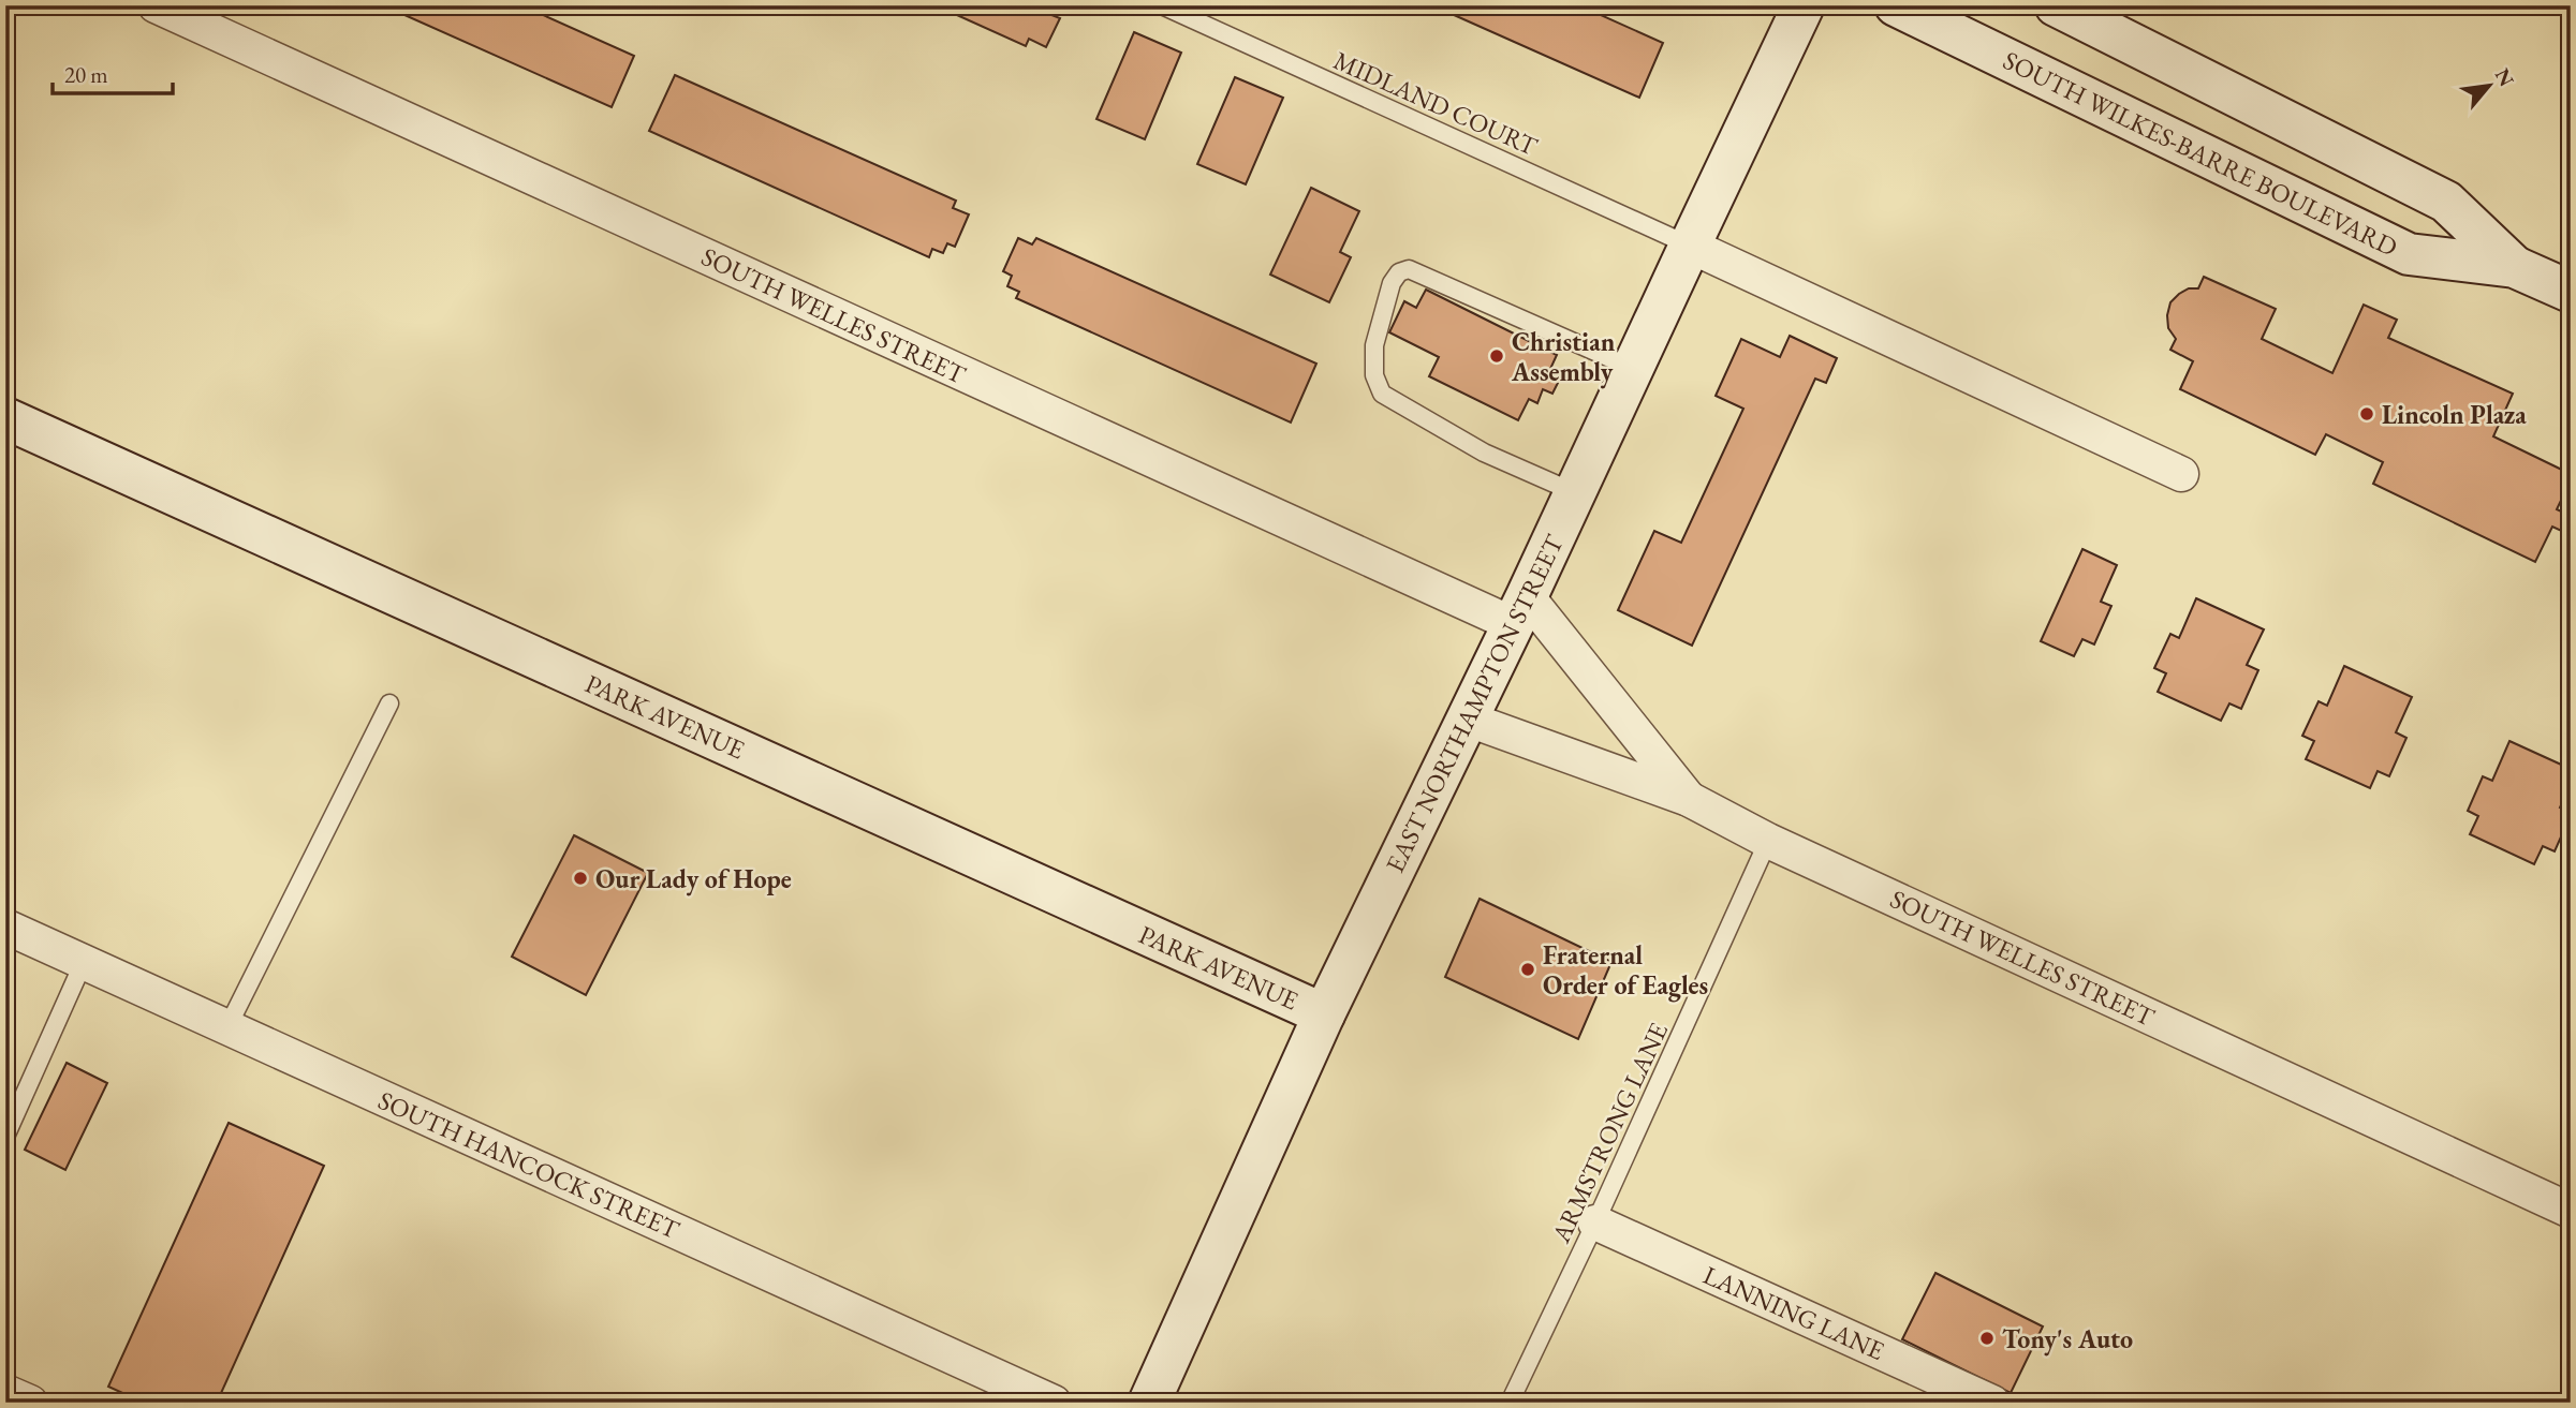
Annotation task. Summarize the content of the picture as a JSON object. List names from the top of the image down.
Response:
{
  "streets": {
    "main road": ["SOUTH WILKES-BARRE BOULEVARD", "EAST NORTHAMPTON STREET", "PARK AVENUE"],
    "street": ["SOUTH WELLES STREET", "SOUTH HANCOCK STREET", "LANNING LANE"],
    "lane": ["MIDLAND COURT", "ARMSTRONG LANE"]
  },
  "crossings": [
    ["MIDLAND COURT", "EAST NORTHAMPTON STREET"],
    ["SOUTH WELLES STREET", "EAST NORTHAMPTON STREET"],
    ["SOUTH WELLES STREET", "ARMSTRONG LANE"],
    ["EAST NORTHAMPTON STREET", "PARK AVENUE"],
    ["ARMSTRONG LANE", "LANNING LANE"]
  ],
  "places": [
    "Christian Assembly",
    "Lincoln Plaza",
    "Our Lady of Hope",
    "Fraternal Order of Eagles",
    "Tony's Auto"
  ],
  "scale_bar": "20 m",
  "north": "top right"
}
